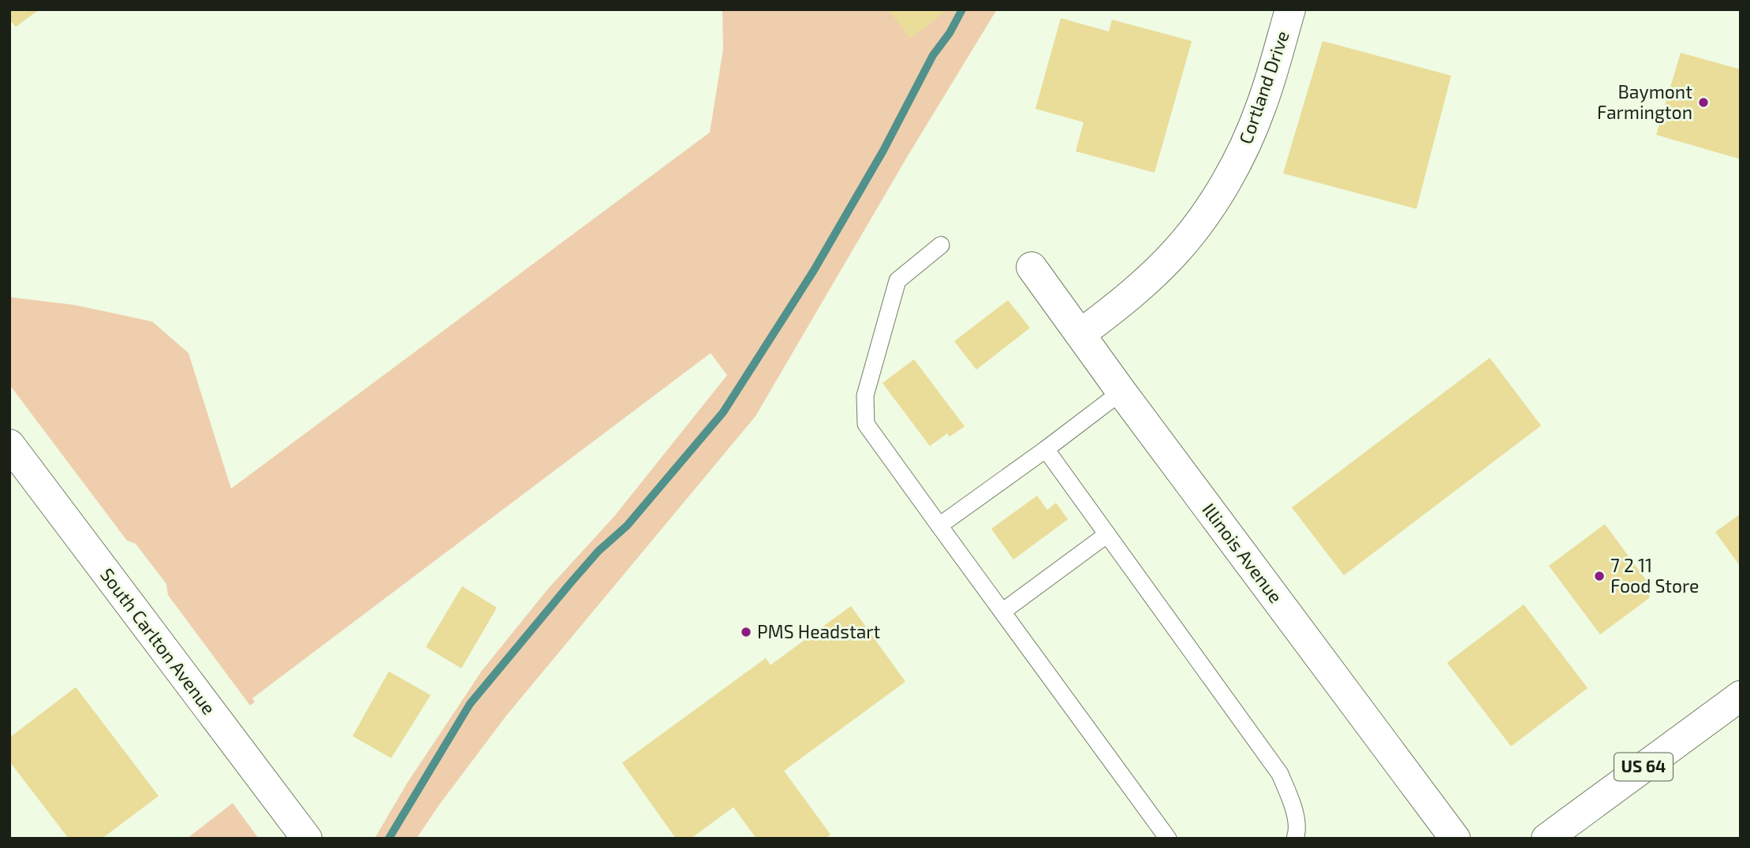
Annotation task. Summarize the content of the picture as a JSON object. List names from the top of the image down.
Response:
{
  "streets": {
    "main road": [
      "Cortland Drive",
      "Illinois Avenue",
      "South Carlton Avenue",
      "US 64"
    ]
  },
  "crossings": [
    ["Cortland Drive", "Illinois Avenue"]
  ],
  "places": ["Baymont Farmington", "7 2 11 Food Store", "PMS Headstart"]
}
